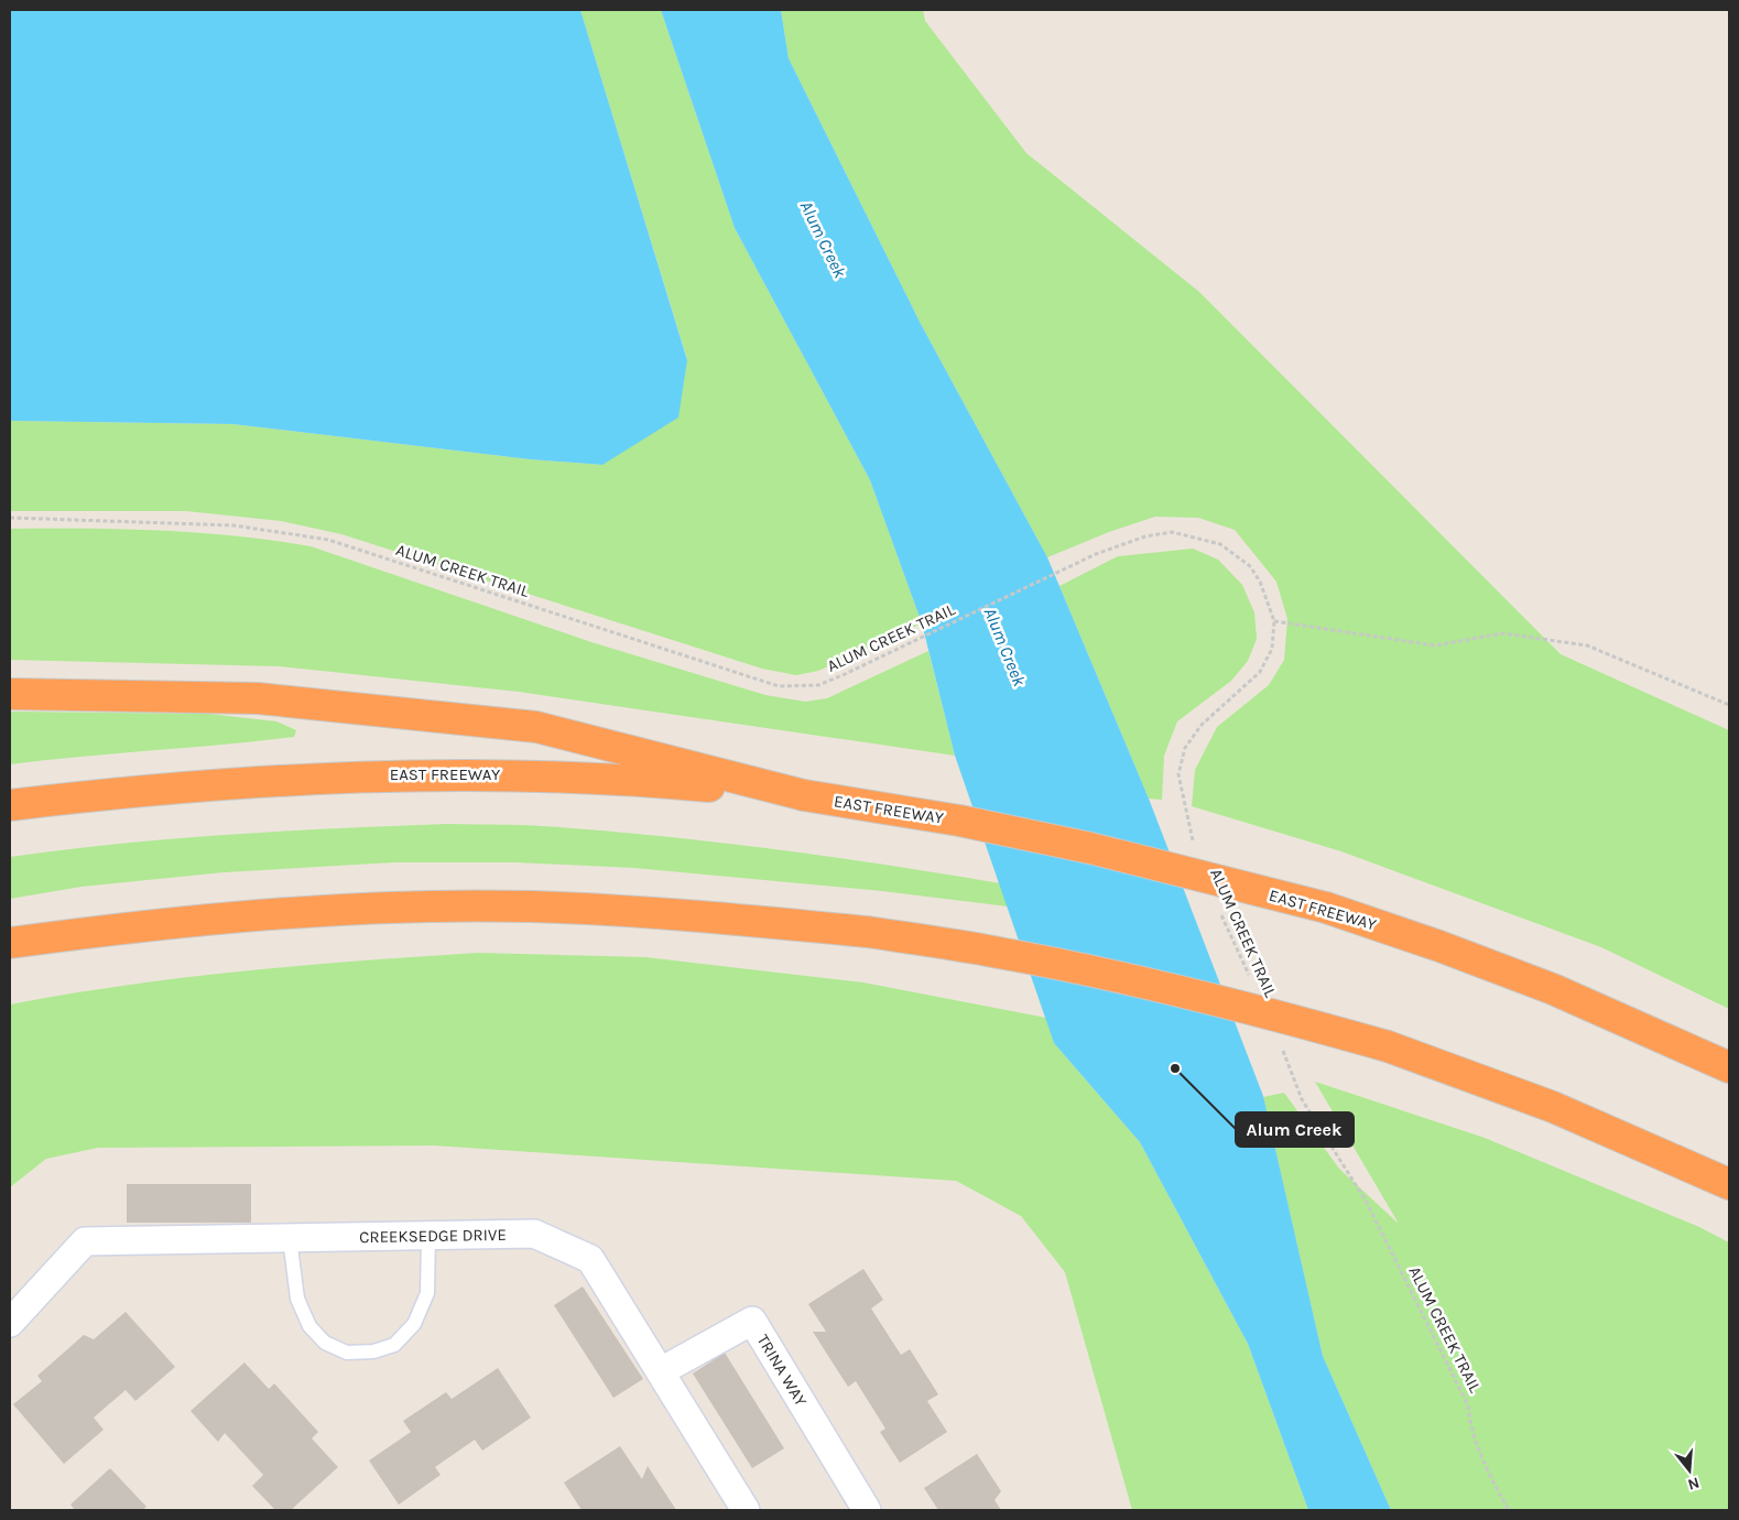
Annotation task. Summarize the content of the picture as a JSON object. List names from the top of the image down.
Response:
{
  "streets": {
    "highway": ["EAST FREEWAY"],
    "street": ["CREEKSEDGE DRIVE", "TRINA WAY"],
    "path": ["ALUM CREEK TRAIL"]
  },
  "crossings": [
    ["CREEKSEDGE DRIVE", "TRINA WAY"]
  ],
  "water": ["Alum Creek"],
  "places": ["Alum Creek"],
  "north": "bottom"
}
